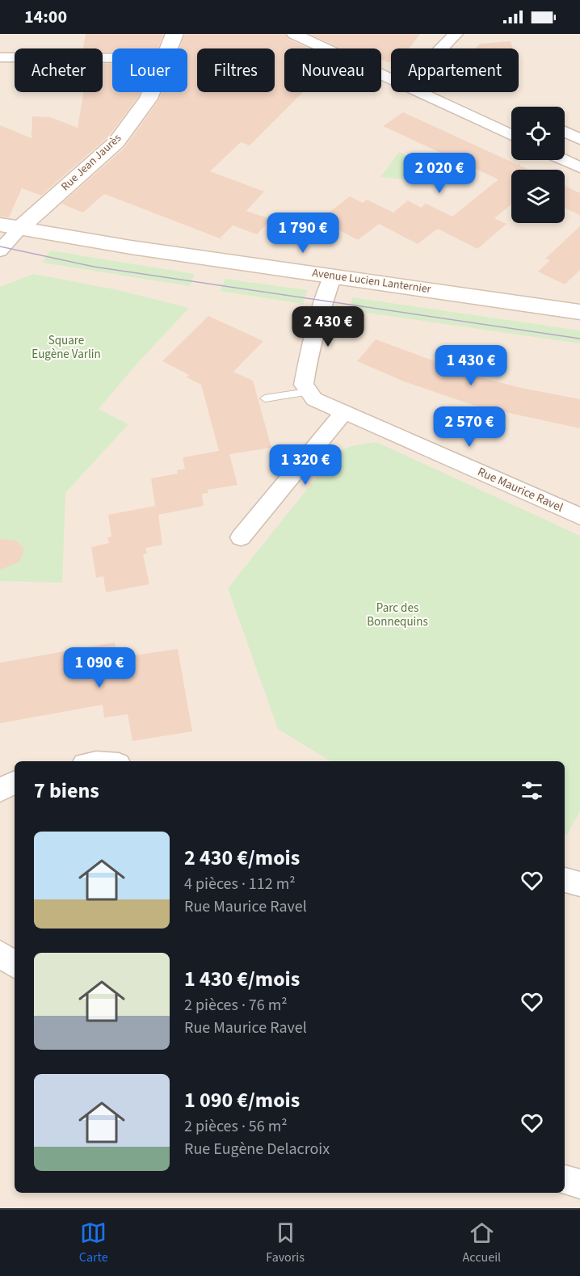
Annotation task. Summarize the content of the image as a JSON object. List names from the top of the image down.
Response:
{
  "streets": {
    "main road": ["Rue Jean Jaurès", "Avenue Lucien Lanternier"],
    "street": ["Rue Maurice Ravel"]
  },
  "crossings": [
    ["Rue Jean Jaurès", "Avenue Lucien Lanternier"]
  ],
  "parks": ["Square Eugène Varlin", "Parc des Bonnequins"],
  "page": {
    "status": "14:00",
    "chip": [
      "Acheter",
      "Louer",
      "Filtres",
      "Nouveau",
      "Appartement"
    ],
    "price": [
      "2 020 €",
      "1 790 €",
      "2 430 €",
      "1 430 €",
      "2 570 €",
      "1 320 €",
      "1 090 €"
    ],
    "heading": "7 biens",
    "list": [
      {
        "name": "2 430 €/mois",
        "note": "4 pièces · 112 m² · Rue Maurice Ravel"
      },
      {
        "name": "1 430 €/mois",
        "note": "2 pièces · 76 m² · Rue Maurice Ravel"
      },
      {
        "name": "1 090 €/mois",
        "note": "2 pièces · 56 m² · Rue Eugène Delacroix"
      }
    ],
    "tabs": ["Carte", "Favoris", "Accueil"]
  }
}
